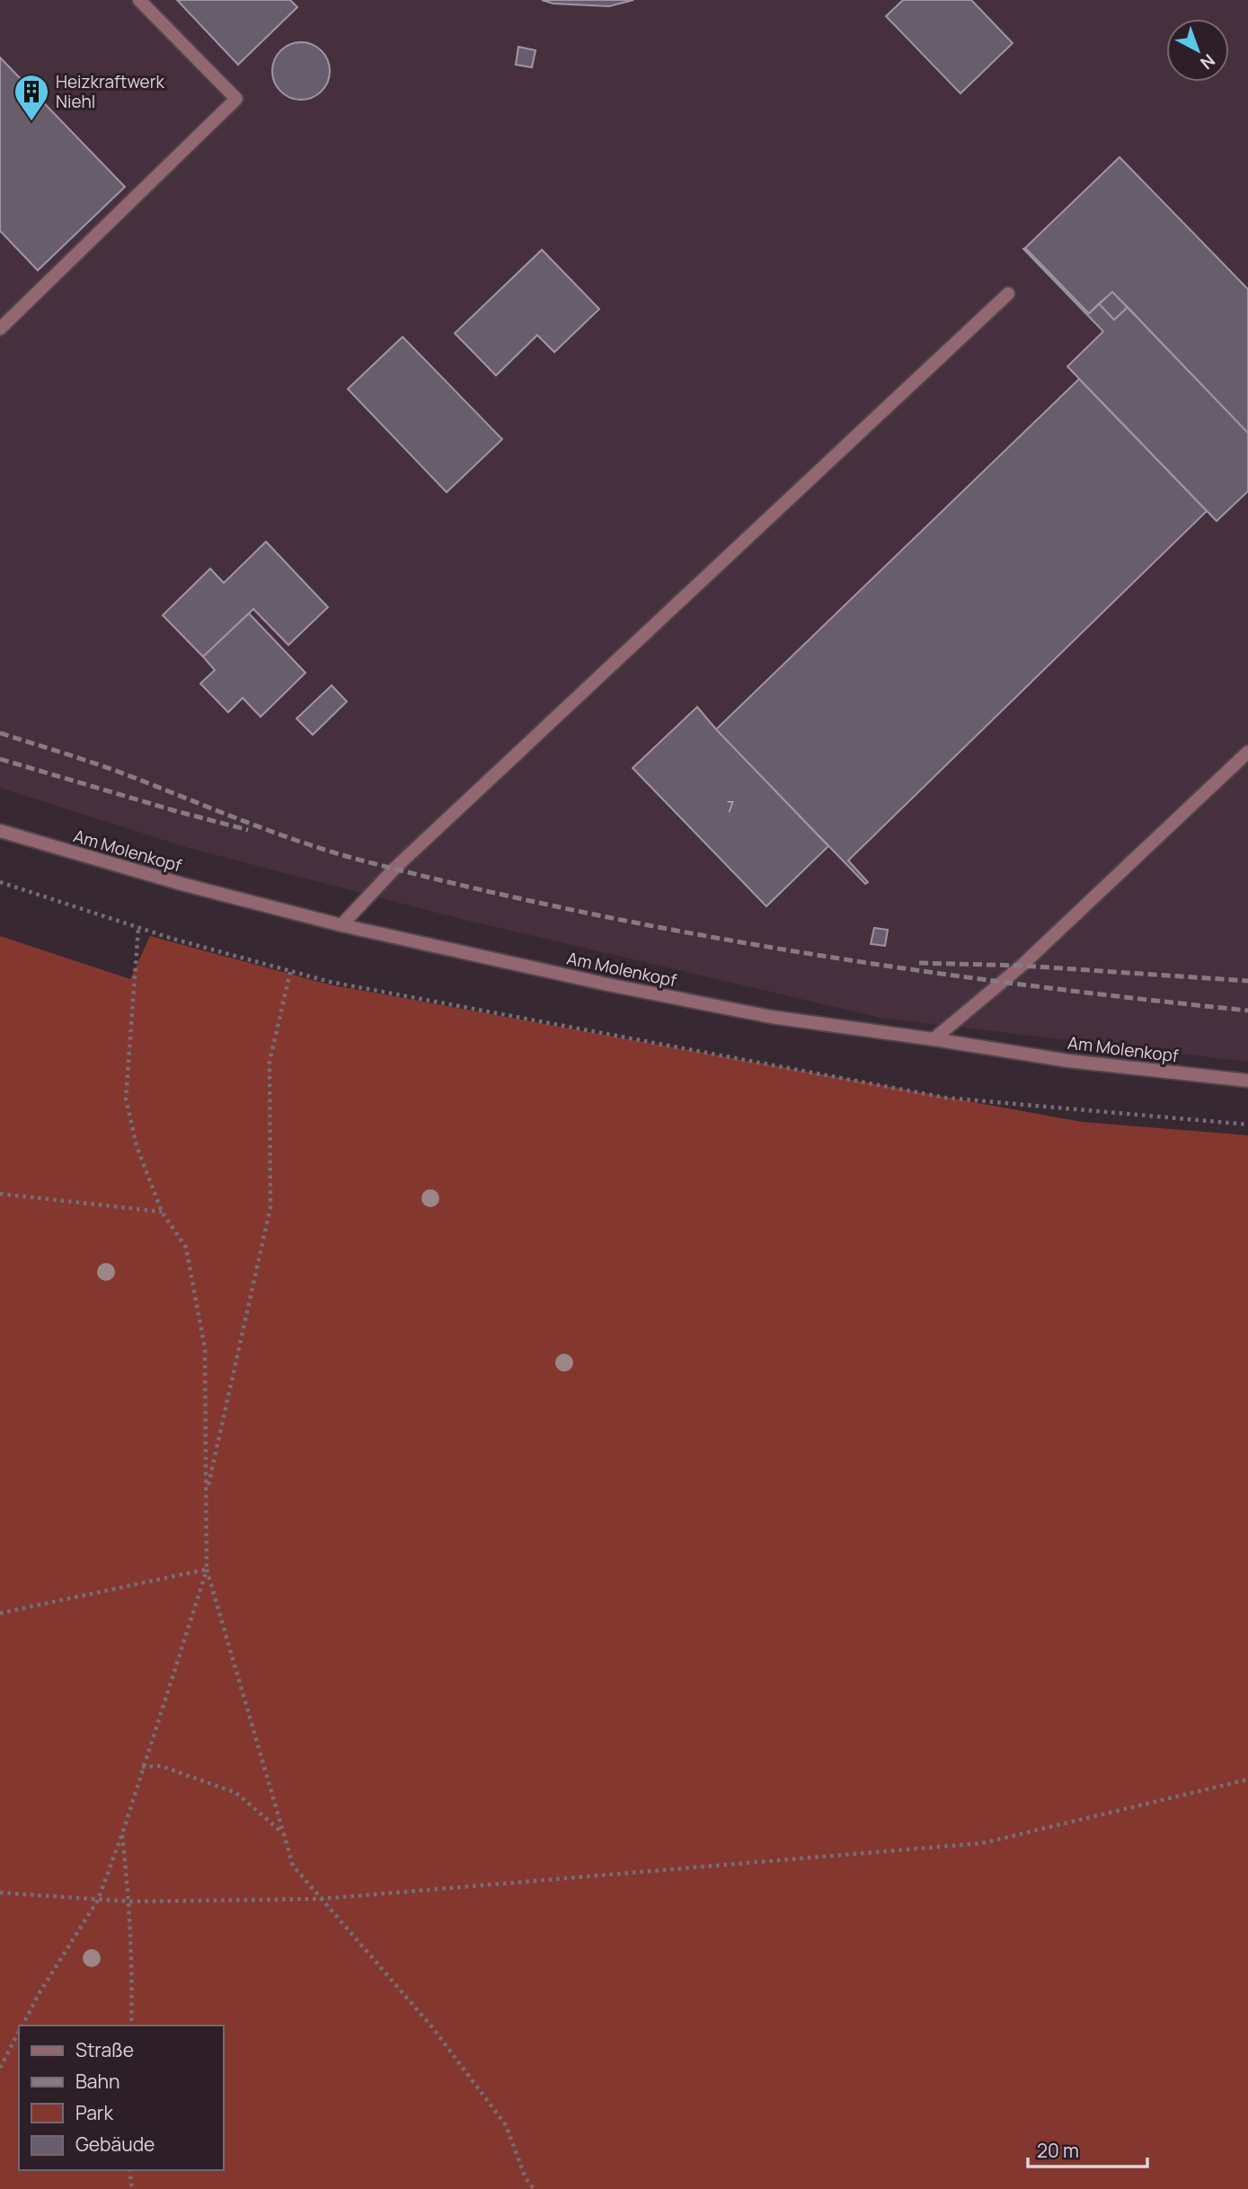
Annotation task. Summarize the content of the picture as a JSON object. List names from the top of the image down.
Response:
{
  "streets": {
    "street": ["Am Molenkopf"]
  },
  "places": {
    "building": ["Heizkraftwerk Niehl"]
  },
  "house_numbers": ["7"],
  "legend": [
    "Straße",
    "Bahn",
    "Park",
    "Gebäude"
  ],
  "scale_bar": "20 m",
  "north": "bottom right"
}
